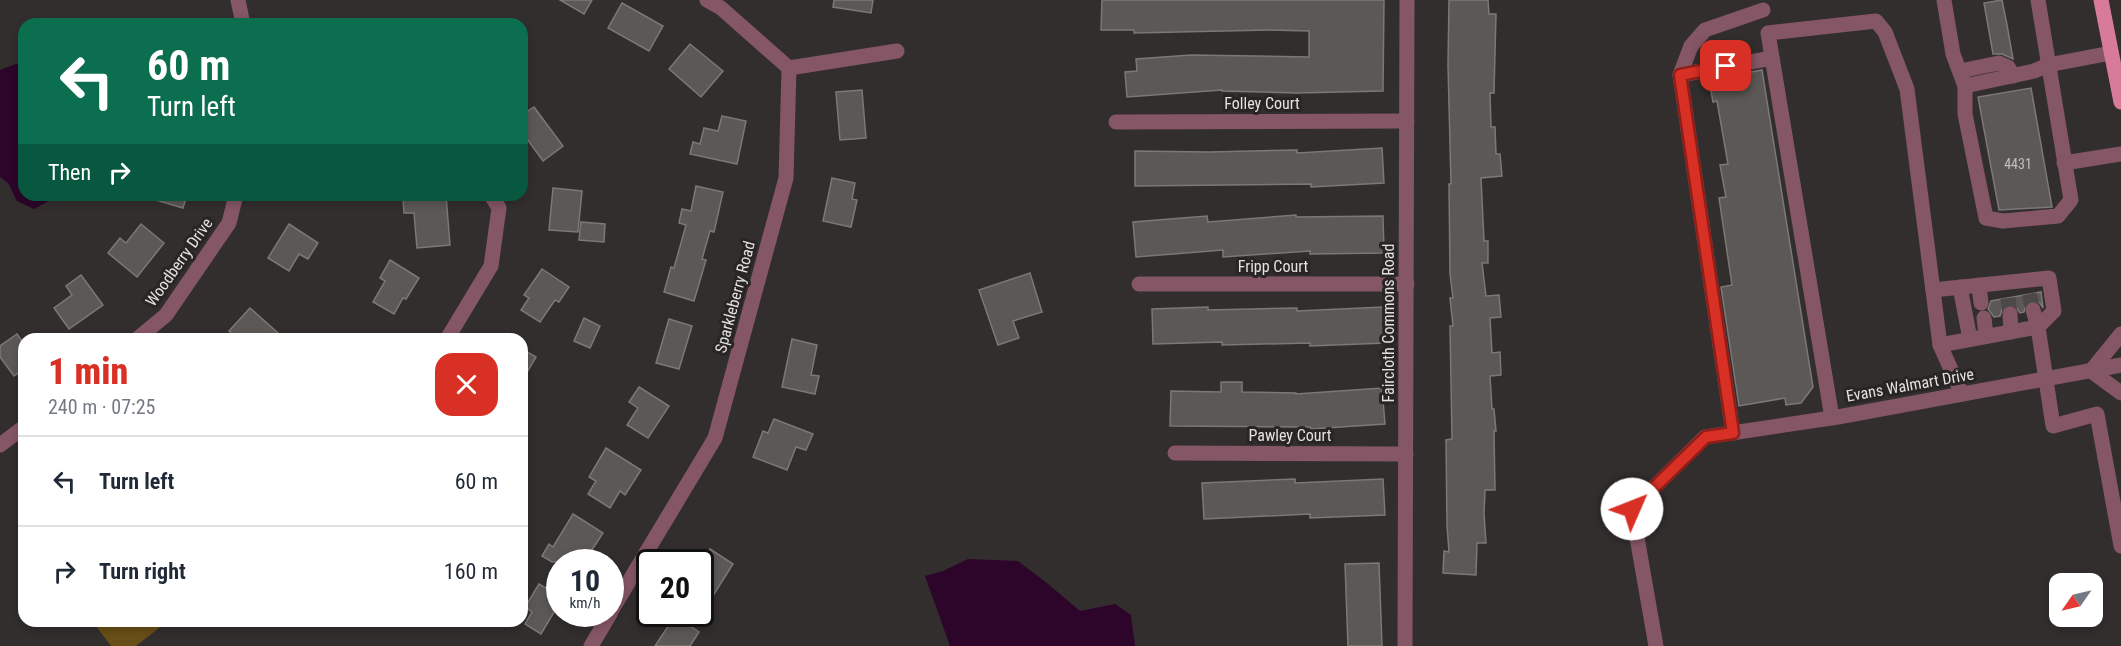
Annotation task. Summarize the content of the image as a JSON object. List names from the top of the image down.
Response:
{
  "streets": {
    "street": [
      "Folley Court",
      "Woodberry Drive",
      "Fripp Court",
      "Sparkleberry Road",
      "Faircloth Commons Road",
      "Evans Walmart Drive",
      "Pawley Court"
    ]
  },
  "crossings": [
    ["Folley Court", "Faircloth Commons Road"],
    ["Fripp Court", "Faircloth Commons Road"],
    ["Faircloth Commons Road", "Pawley Court"]
  ],
  "house_numbers": ["4431"],
  "north": "bottom left",
  "page": {
    "turn": ["60 m", "Turn left"],
    "then": "Then",
    "heading": ["1 min", "240 m · 07:25"],
    "list": [
      {
        "name": "Turn left",
        "value": "60 m"
      },
      {
        "name": "Turn right",
        "value": "160 m"
      }
    ],
    "speed": "10 km/h",
    "limit": "20"
  }
}
